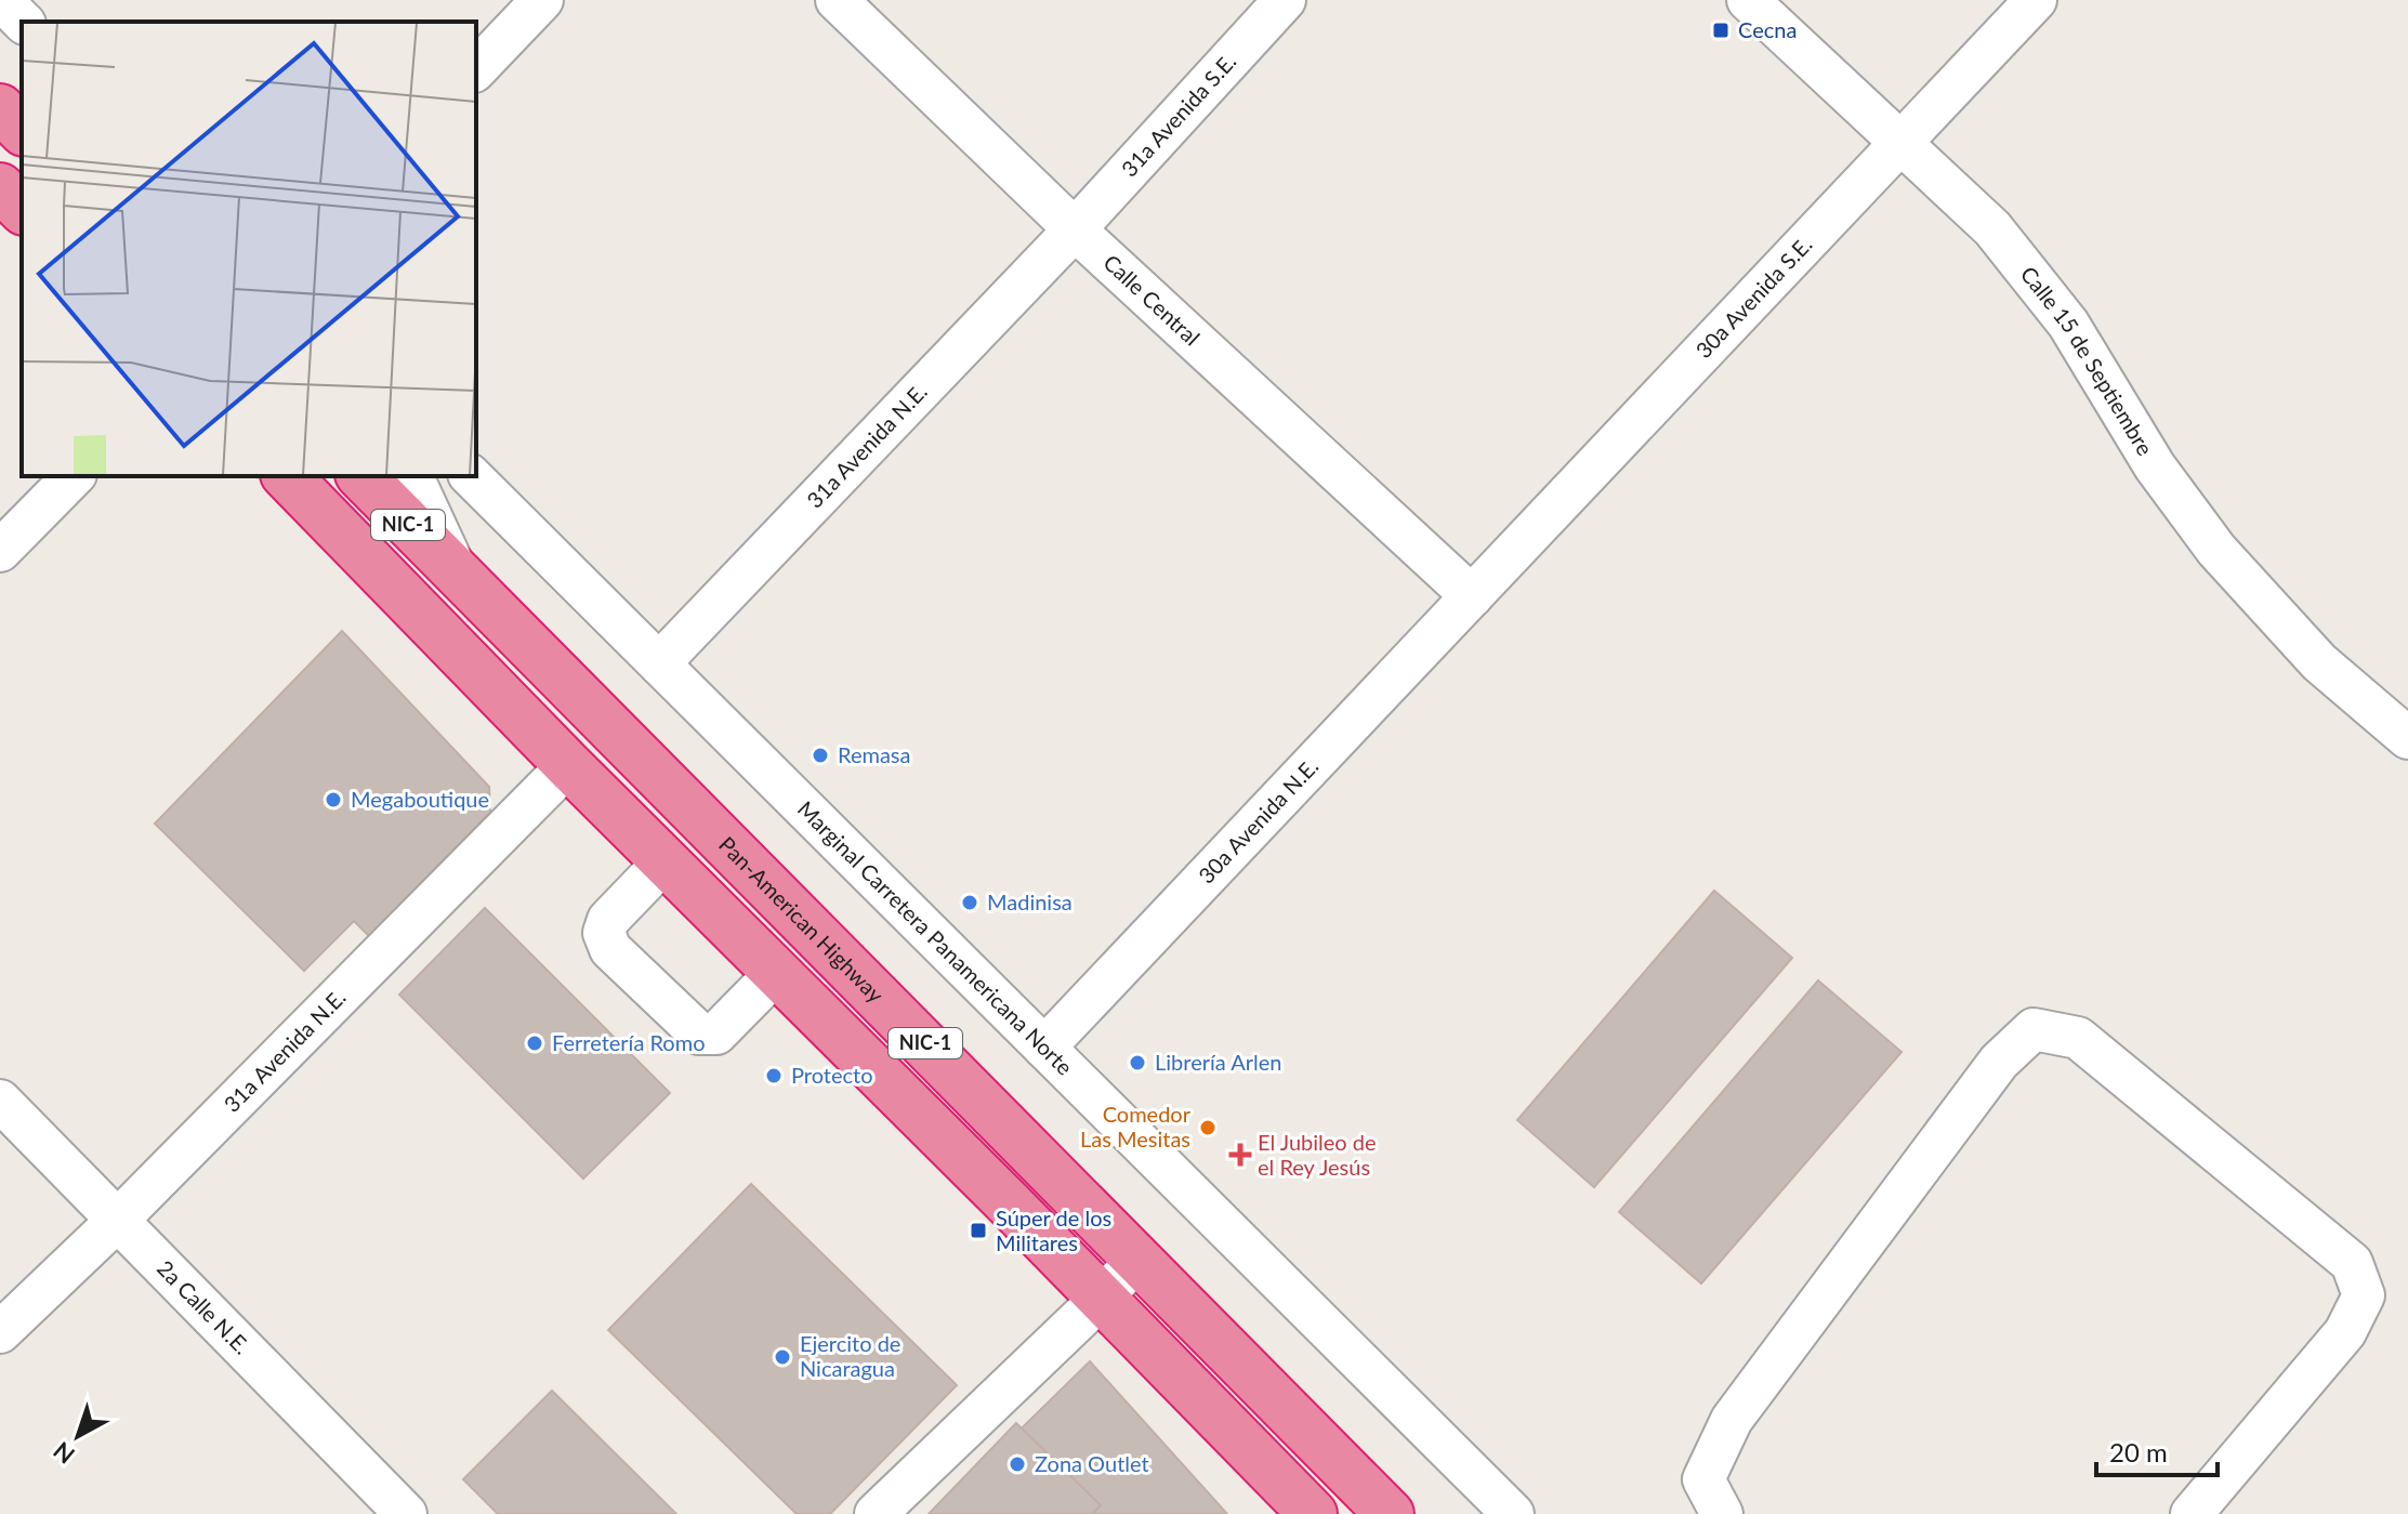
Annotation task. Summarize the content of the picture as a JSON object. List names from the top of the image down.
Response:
{
  "streets": {
    "highway": ["NIC-1", "Pan-American Highway"],
    "street": [
      "31a Avenida S.E.",
      "30a Avenida S.E.",
      "Calle Central",
      "Calle 15 de Septiembre",
      "31a Avenida N.E.",
      "30a Avenida N.E.",
      "Marginal Carretera Panamericana Norte",
      "2a Calle N.E."
    ]
  },
  "crossings": [
    ["31a Avenida S.E.", "Calle Central"],
    ["31a Avenida S.E.", "31a Avenida N.E."],
    ["30a Avenida S.E.", "Calle Central"],
    ["30a Avenida S.E.", "Calle 15 de Septiembre"],
    ["30a Avenida S.E.", "30a Avenida N.E."],
    ["Calle Central", "31a Avenida N.E."],
    ["Calle Central", "30a Avenida N.E."],
    ["31a Avenida N.E.", "NIC-1"],
    ["31a Avenida N.E.", "Marginal Carretera Panamericana Norte"],
    ["31a Avenida N.E.", "2a Calle N.E."],
    ["30a Avenida N.E.", "Marginal Carretera Panamericana Norte"]
  ],
  "places": {
    "transit": ["Cecna", "Súper de los Militares"],
    "other": [
      "Remasa",
      "Megaboutique",
      "Madinisa",
      "Ferretería Romo",
      "Librería Arlen",
      "Protecto",
      "Comedor Las Mesitas",
      "Ejercito de Nicaragua",
      "Zona Outlet"
    ],
    "health": ["El Jubileo de el Rey Jesús"]
  },
  "scale_bar": "20 m",
  "north": "bottom left"
}
